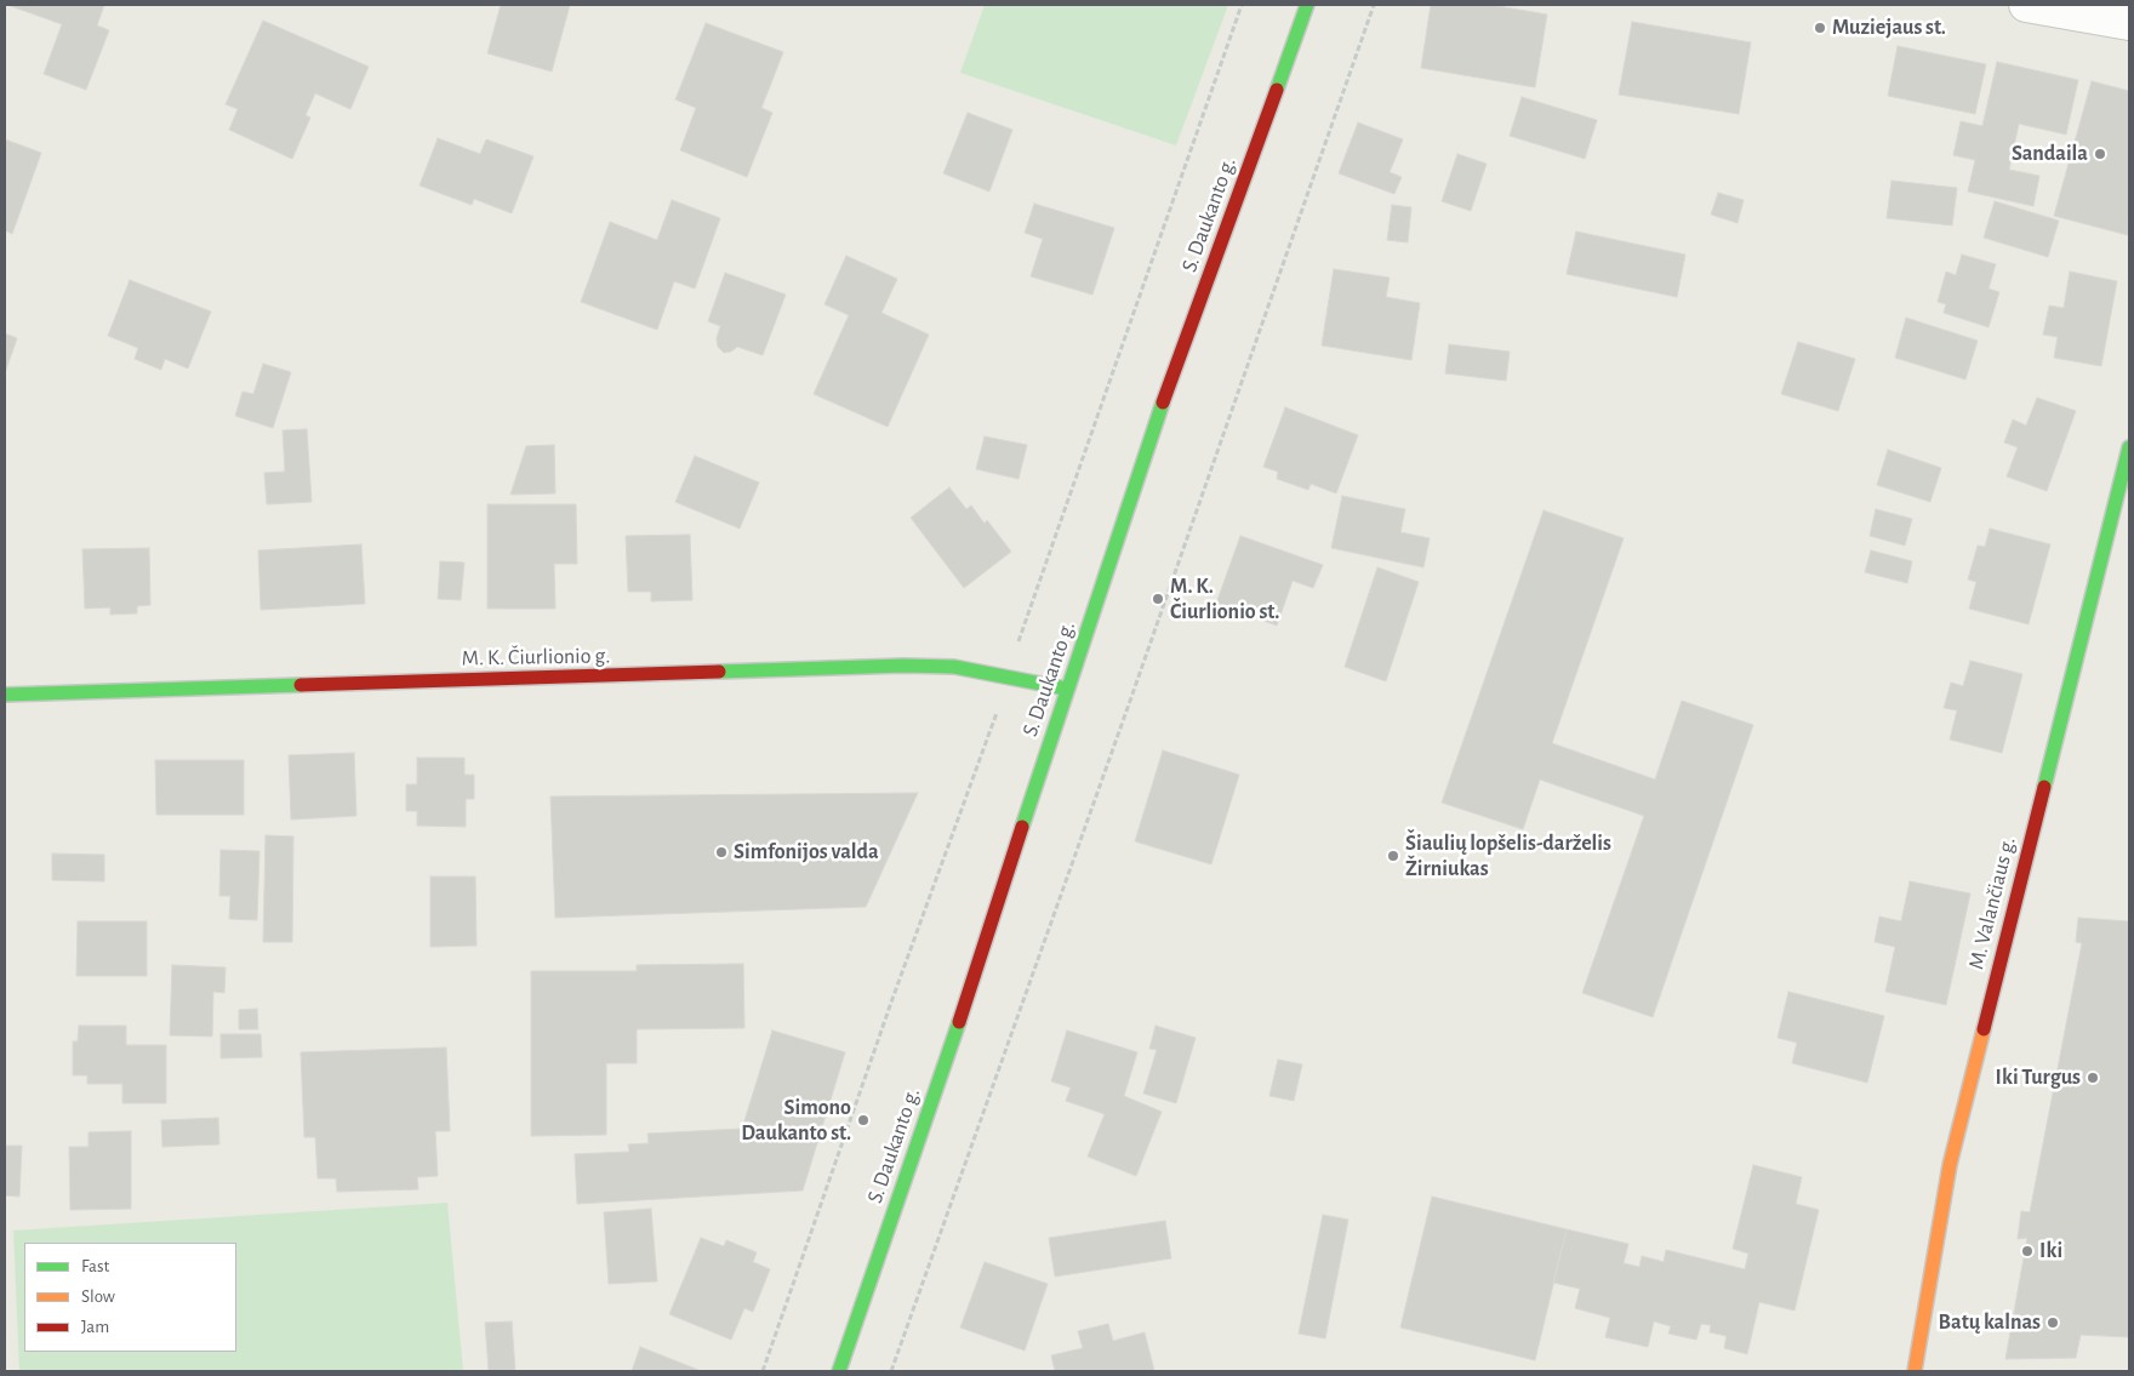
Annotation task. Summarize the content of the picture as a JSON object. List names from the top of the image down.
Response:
{
  "streets": {
    "street": ["S. Daukanto g.", "M. K. Čiurlionio g.", "M. Valančiaus g."]
  },
  "crossings": [
    ["S. Daukanto g.", "M. K. Čiurlionio g."]
  ],
  "places": [
    "Muziejaus st.",
    "Sandaila",
    "M. K. Čiurlionio st.",
    "Simfonijos valda",
    "Šiaulių lopšelis-darželis Žirniukas",
    "Iki Turgus",
    "Simono Daukanto st.",
    "Iki",
    "Batų kalnas"
  ],
  "legend": ["Fast", "Slow", "Jam"]
}
